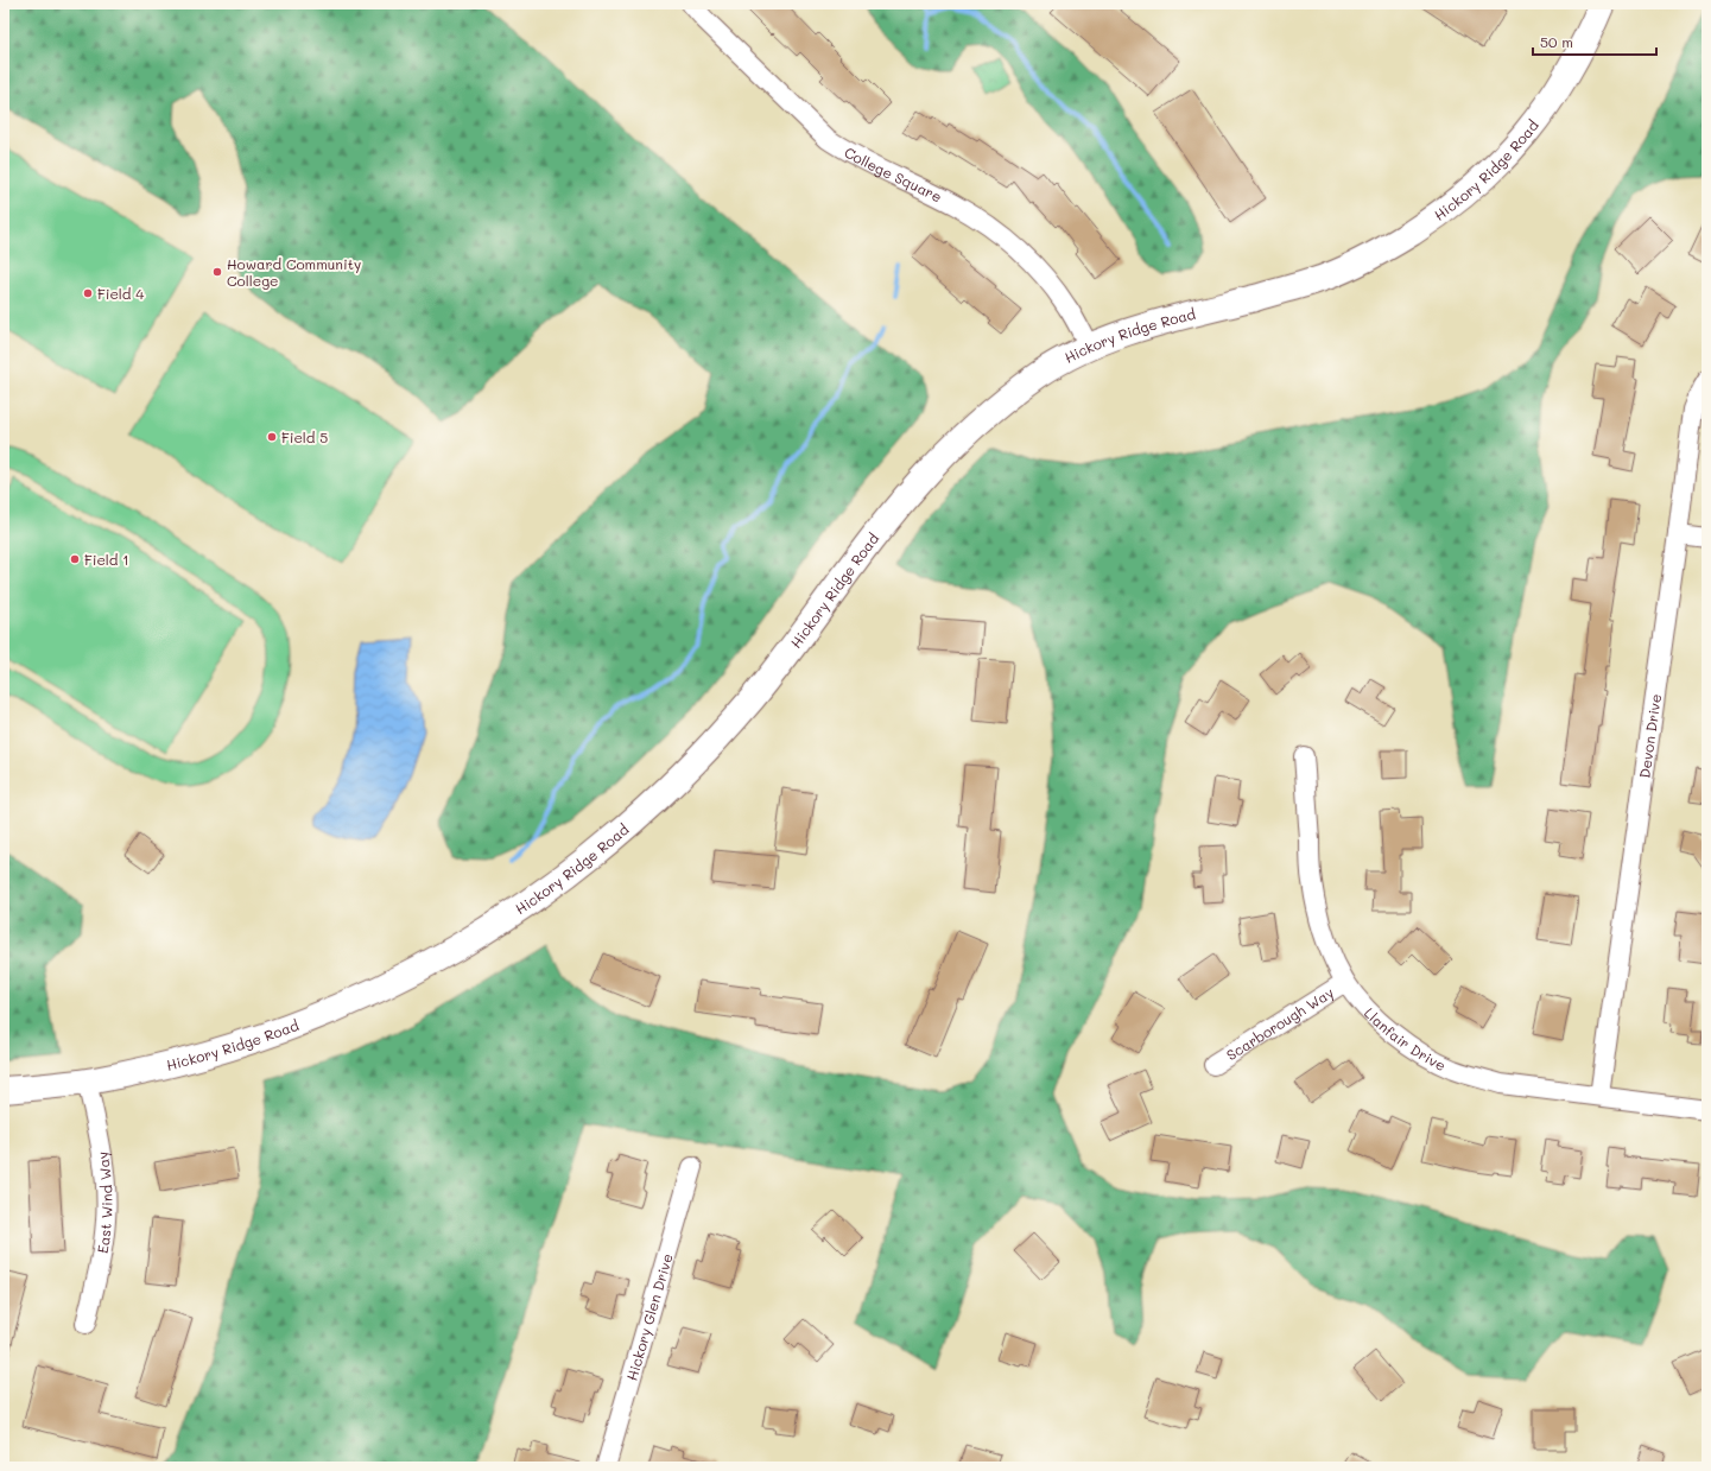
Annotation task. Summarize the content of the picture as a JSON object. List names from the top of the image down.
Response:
{
  "streets": {
    "street": [
      "Hickory Ridge Road",
      "College Square",
      "Devon Drive",
      "Scarborough Way",
      "Llanfair Drive",
      "East Wind Way",
      "Hickory Glen Drive"
    ]
  },
  "crossings": [
    ["Hickory Ridge Road", "College Square"],
    ["Hickory Ridge Road", "East Wind Way"],
    ["Devon Drive", "Llanfair Drive"],
    ["Scarborough Way", "Llanfair Drive"]
  ],
  "places": [
    "Howard Community College",
    "Field 4",
    "Field 5",
    "Field 1"
  ],
  "scale_bar": "50 m"
}
